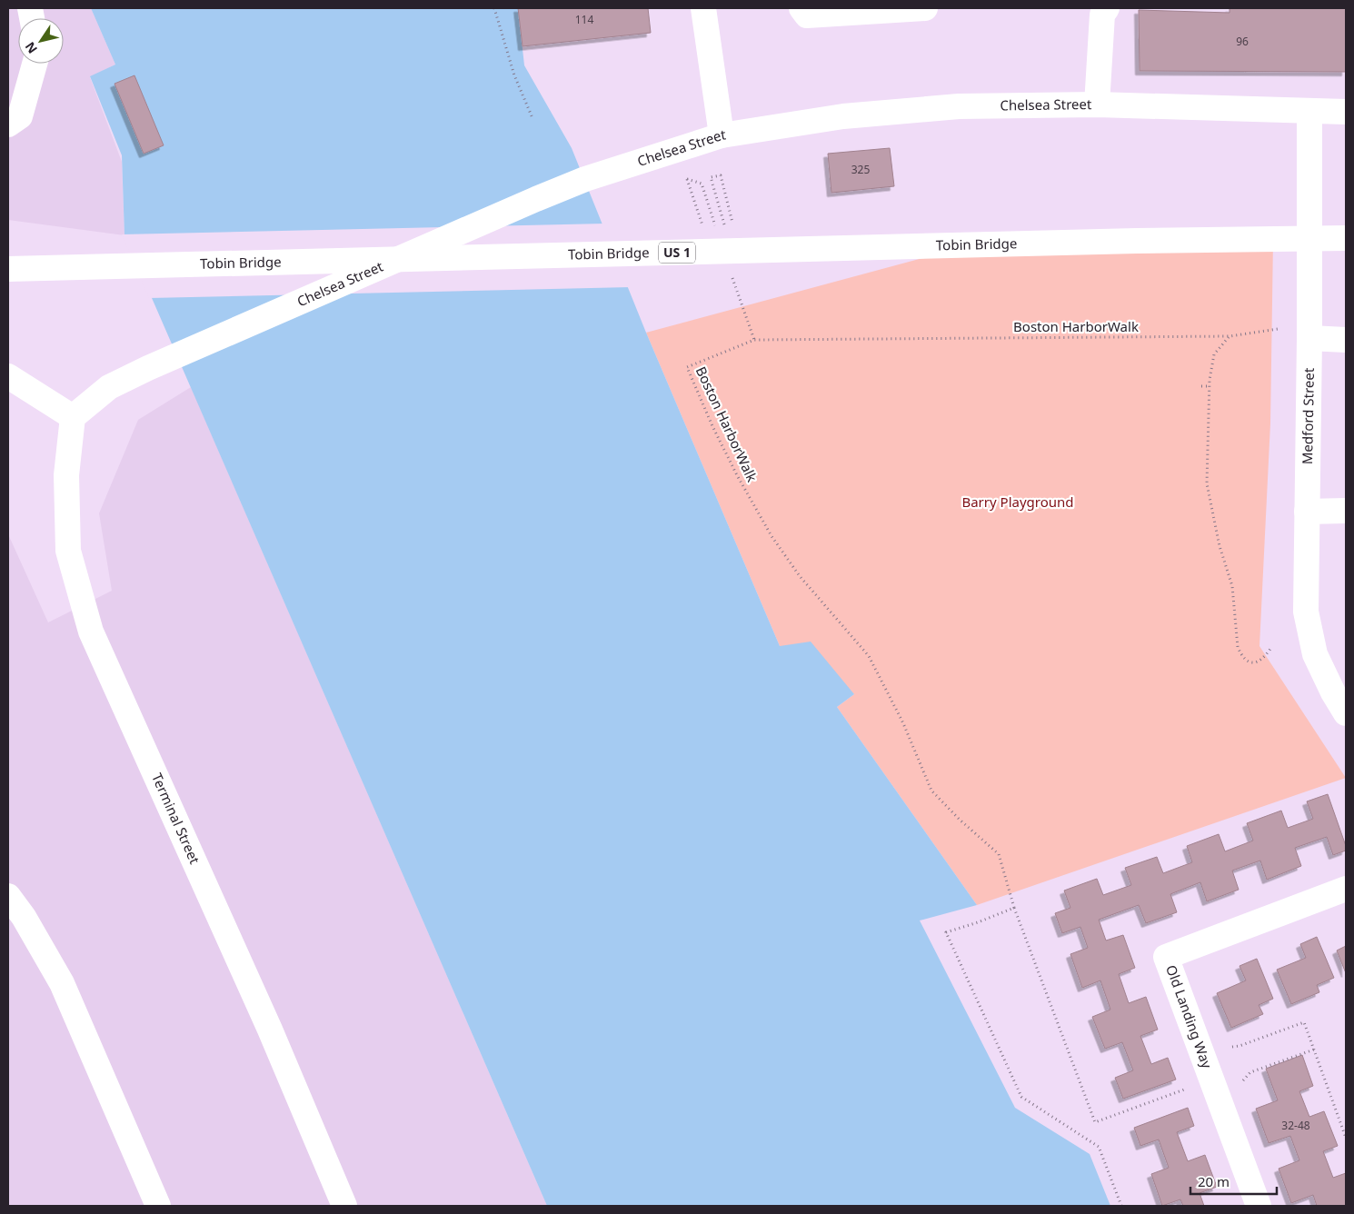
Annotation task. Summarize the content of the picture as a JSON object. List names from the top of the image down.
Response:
{
  "streets": {
    "main road": [
      "Chelsea Street",
      "Tobin Bridge",
      "US 1",
      "Medford Street",
      "Terminal Street",
      "Old Landing Way"
    ],
    "path": ["Boston HarborWalk"]
  },
  "crossings": [
    ["Chelsea Street", "Medford Street"],
    ["Chelsea Street", "Terminal Street"]
  ],
  "parks": ["Barry Playground"],
  "house_numbers": [
    "114",
    "96",
    "325",
    "32-48"
  ],
  "scale_bar": "20 m",
  "north": "bottom left"
}
